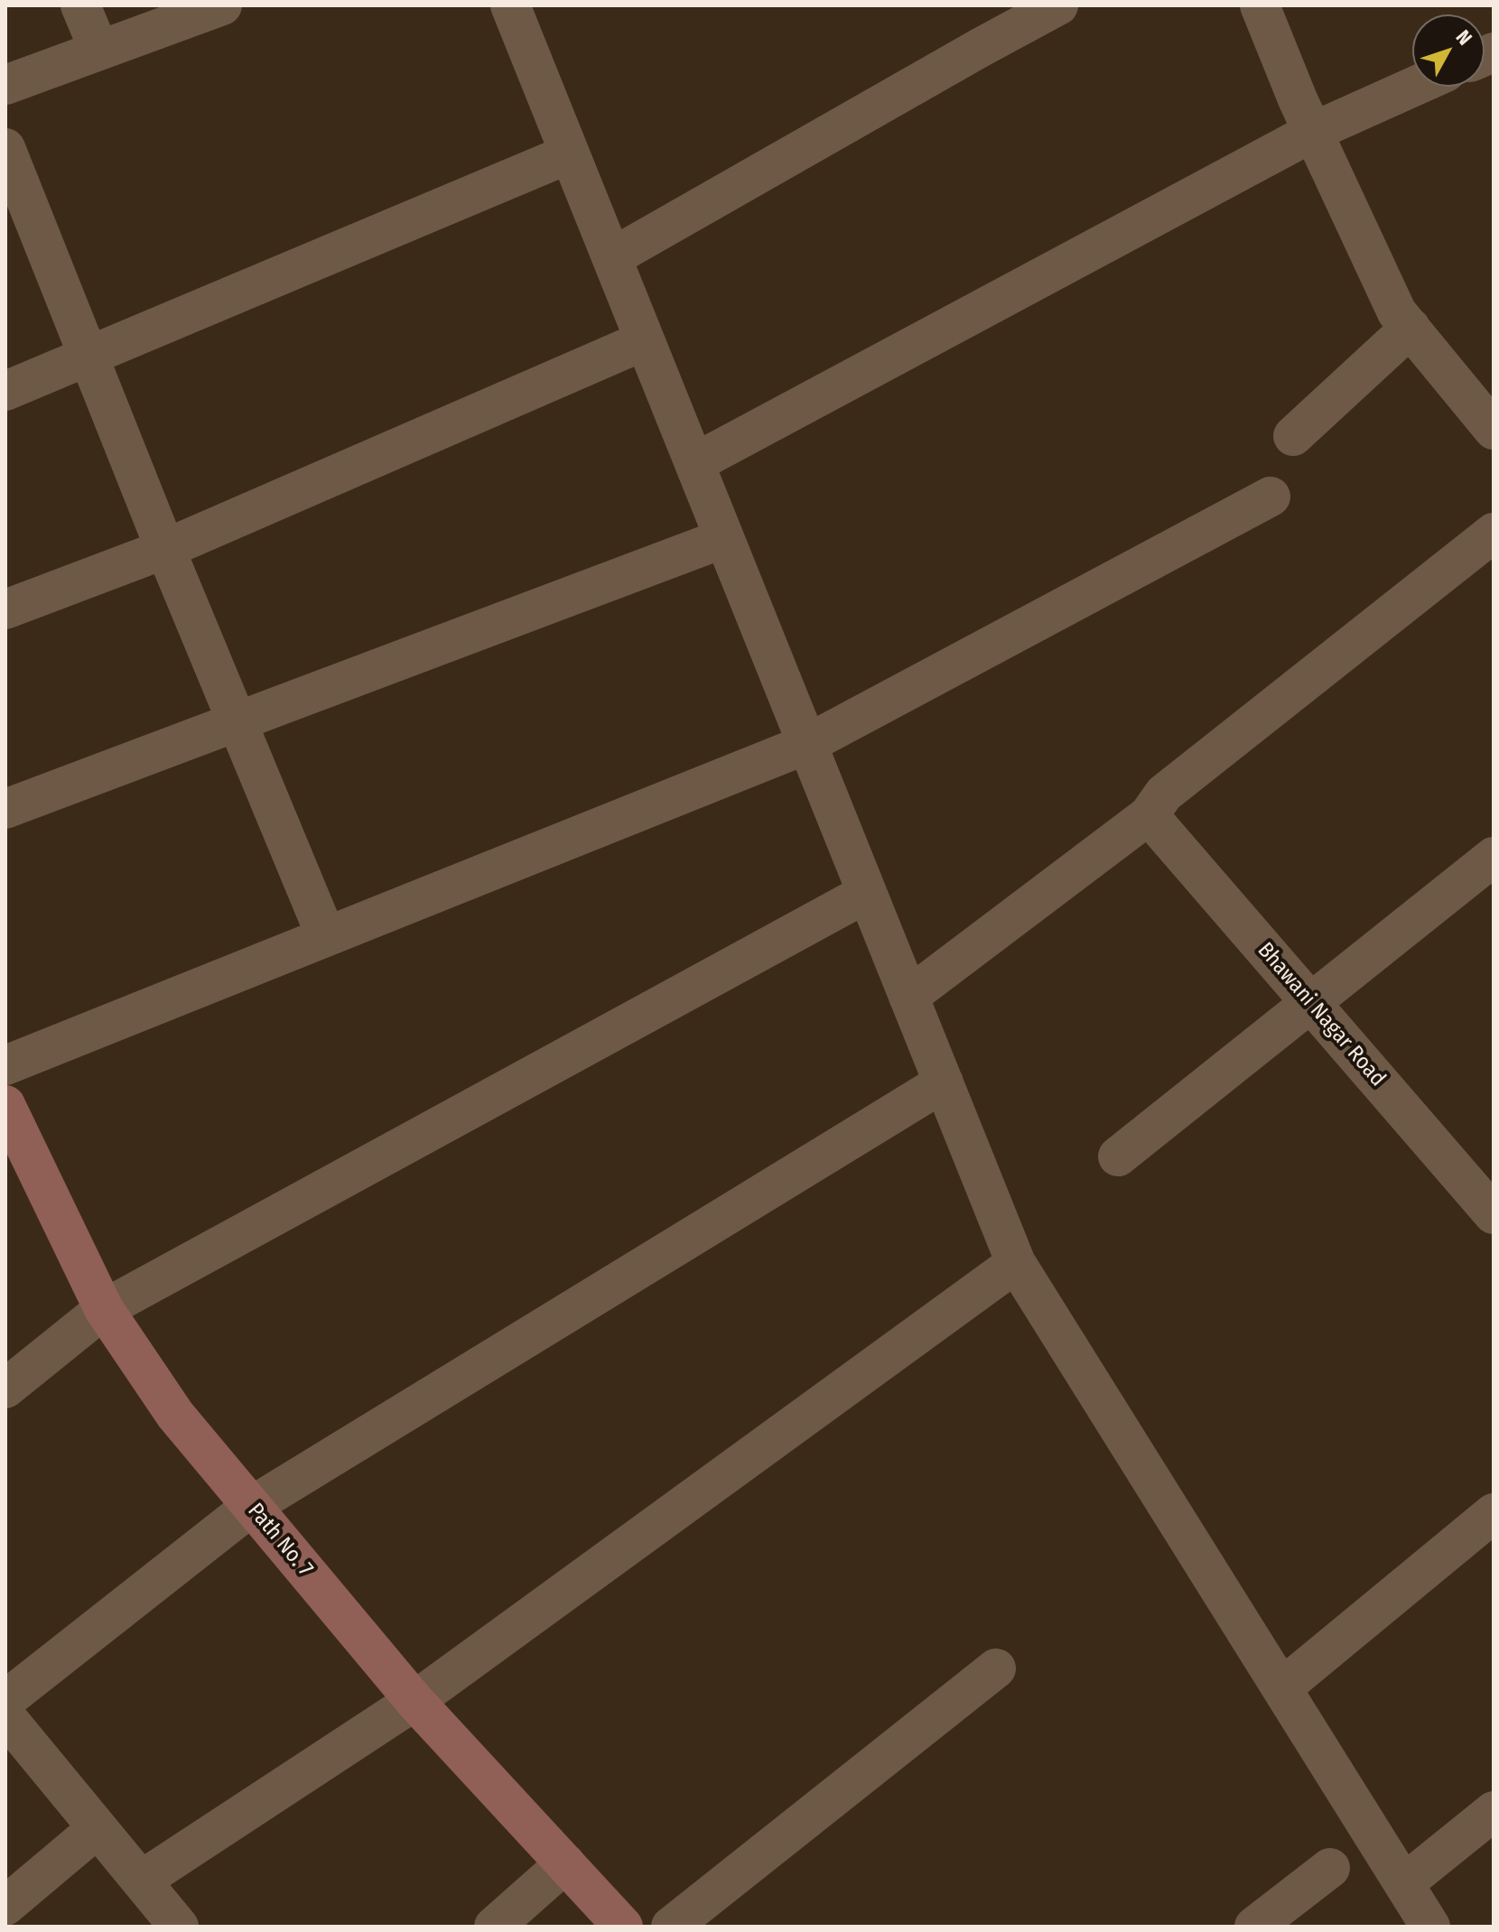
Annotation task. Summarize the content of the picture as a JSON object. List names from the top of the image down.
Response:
{
  "streets": {
    "street": ["Bhawani Nagar Road", "Path No. 7"]
  },
  "north": "top right"
}
